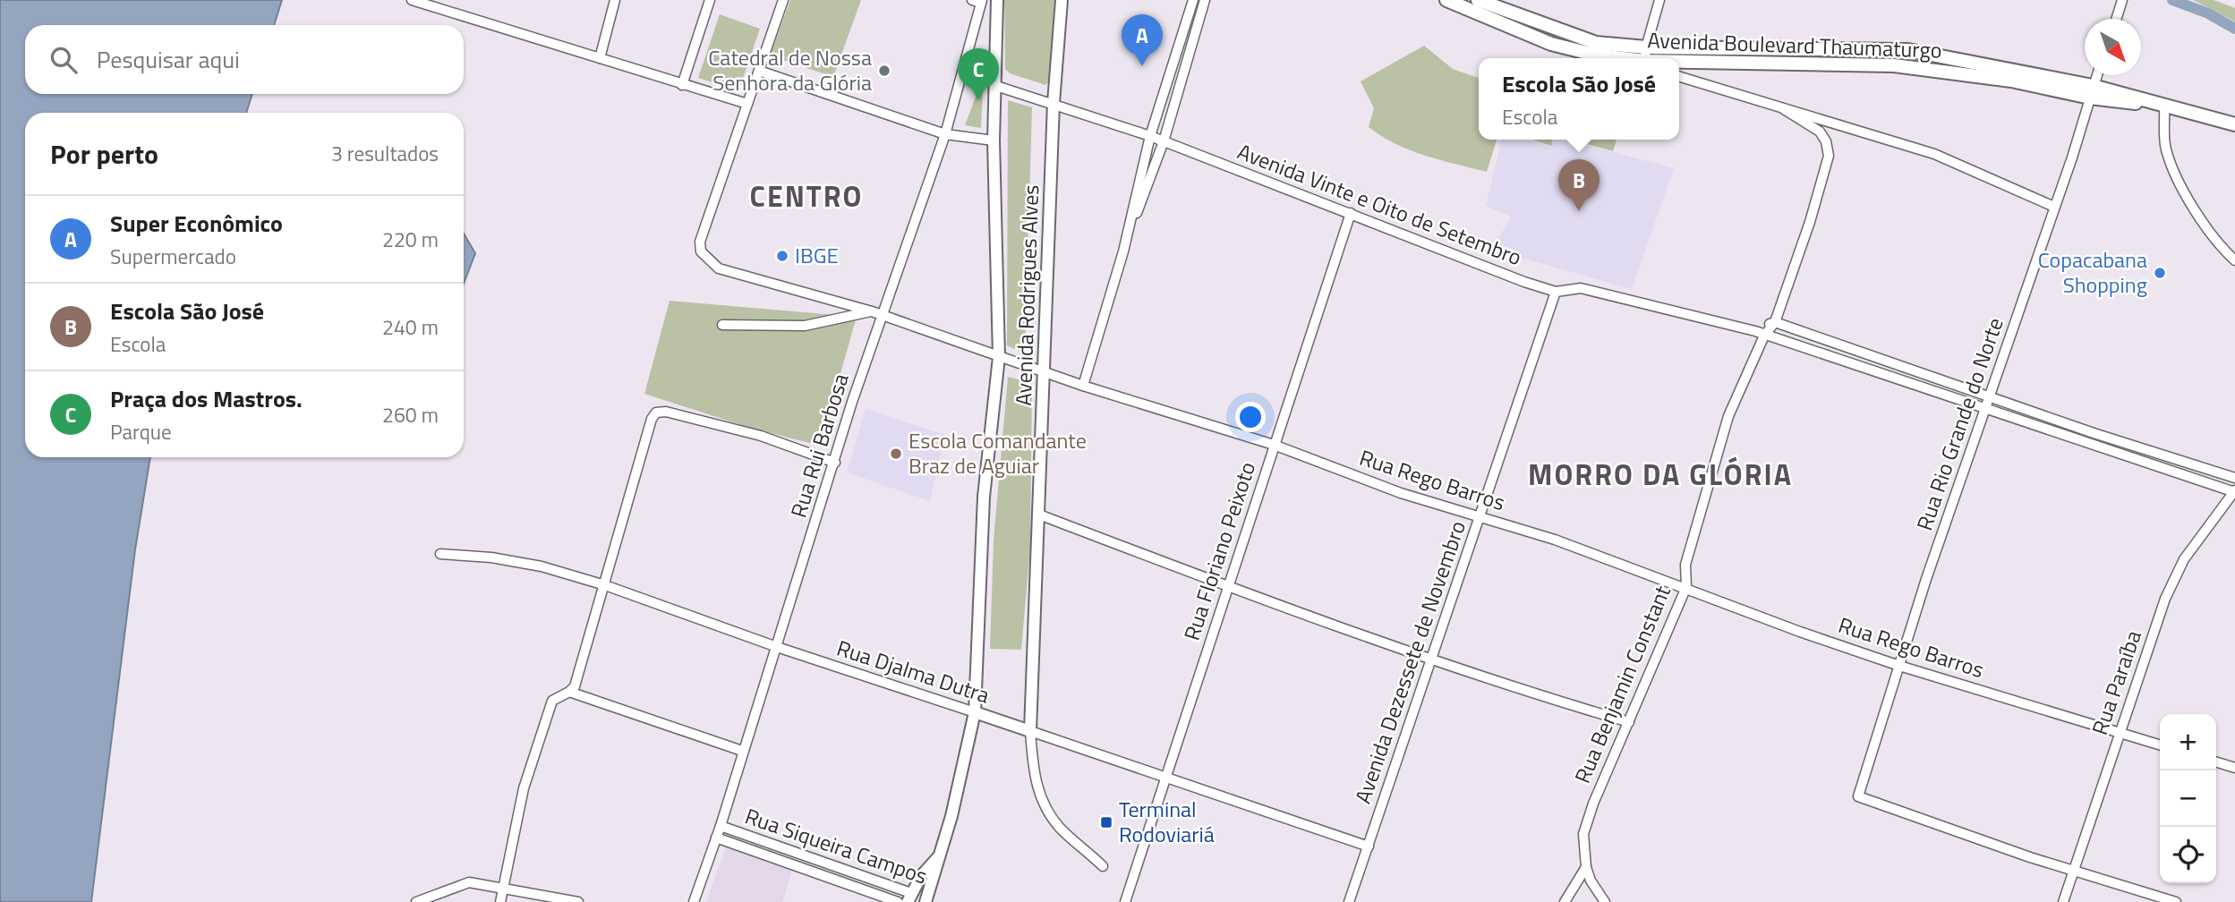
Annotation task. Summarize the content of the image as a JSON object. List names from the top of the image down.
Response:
{
  "streets": {
    "main road": ["Avenida Boulevard Thaumaturgo"],
    "street": [
      "Avenida Vinte e Oito de Setembro",
      "Avenida Rodrigues Alves",
      "Rua Rio Grande do Norte",
      "Rua Rui Barbosa",
      "Rua Rego Barros",
      "Rua Floriano Peixoto",
      "Avenida Dezessete de Novembro",
      "Rua Djalma Dutra",
      "Rua Paraíba",
      "Rua Benjamin Constant",
      "Rua Siqueira Campos"
    ]
  },
  "crossings": [
    ["Avenida Boulevard Thaumaturgo", "Rua Rio Grande do Norte"],
    ["Avenida Vinte e Oito de Setembro", "Avenida Rodrigues Alves"],
    ["Avenida Vinte e Oito de Setembro", "Rua Rio Grande do Norte"],
    ["Avenida Vinte e Oito de Setembro", "Rua Floriano Peixoto"],
    ["Avenida Vinte e Oito de Setembro", "Avenida Dezessete de Novembro"],
    ["Avenida Vinte e Oito de Setembro", "Rua Paraíba"],
    ["Avenida Vinte e Oito de Setembro", "Rua Benjamin Constant"],
    ["Avenida Rodrigues Alves", "Rua Rego Barros"],
    ["Avenida Rodrigues Alves", "Rua Djalma Dutra"],
    ["Avenida Rodrigues Alves", "Rua Siqueira Campos"],
    ["Rua Rio Grande do Norte", "Rua Rego Barros"],
    ["Rua Rio Grande do Norte", "Rua Paraíba"],
    ["Rua Rui Barbosa", "Rua Rego Barros"],
    ["Rua Rui Barbosa", "Rua Djalma Dutra"],
    ["Rua Rui Barbosa", "Rua Siqueira Campos"],
    ["Rua Rego Barros", "Rua Floriano Peixoto"],
    ["Rua Rego Barros", "Avenida Dezessete de Novembro"],
    ["Rua Rego Barros", "Rua Paraíba"],
    ["Rua Rego Barros", "Rua Benjamin Constant"],
    ["Rua Floriano Peixoto", "Rua Djalma Dutra"],
    ["Avenida Dezessete de Novembro", "Rua Djalma Dutra"]
  ],
  "districts": ["CENTRO", "MORRO DA GLÓRIA"],
  "places": {
    "other": [
      "Catedral de Nossa Senhora da Glória",
      "IBGE",
      "Copacabana Shopping",
      "Escola Comandante Braz de Aguiar"
    ],
    "transit": ["Terminal Rodoviariá"]
  },
  "north": "bottom right",
  "page": {
    "pins": ["A", "C", "B"],
    "search": "Pesquisar aqui",
    "popup": ["Escola São José", "Escola"],
    "heading": ["Por perto", "3 resultados"],
    "list": [
      {
        "mark": "A",
        "name": "Super Econômico",
        "note": "Supermercado",
        "value": "220 m"
      },
      {
        "mark": "B",
        "name": "Escola São José",
        "note": "Escola",
        "value": "240 m"
      },
      {
        "mark": "C",
        "name": "Praça dos Mastros.",
        "note": "Parque",
        "value": "260 m"
      }
    ],
    "map_buttons": ["+", "−"]
  }
}
